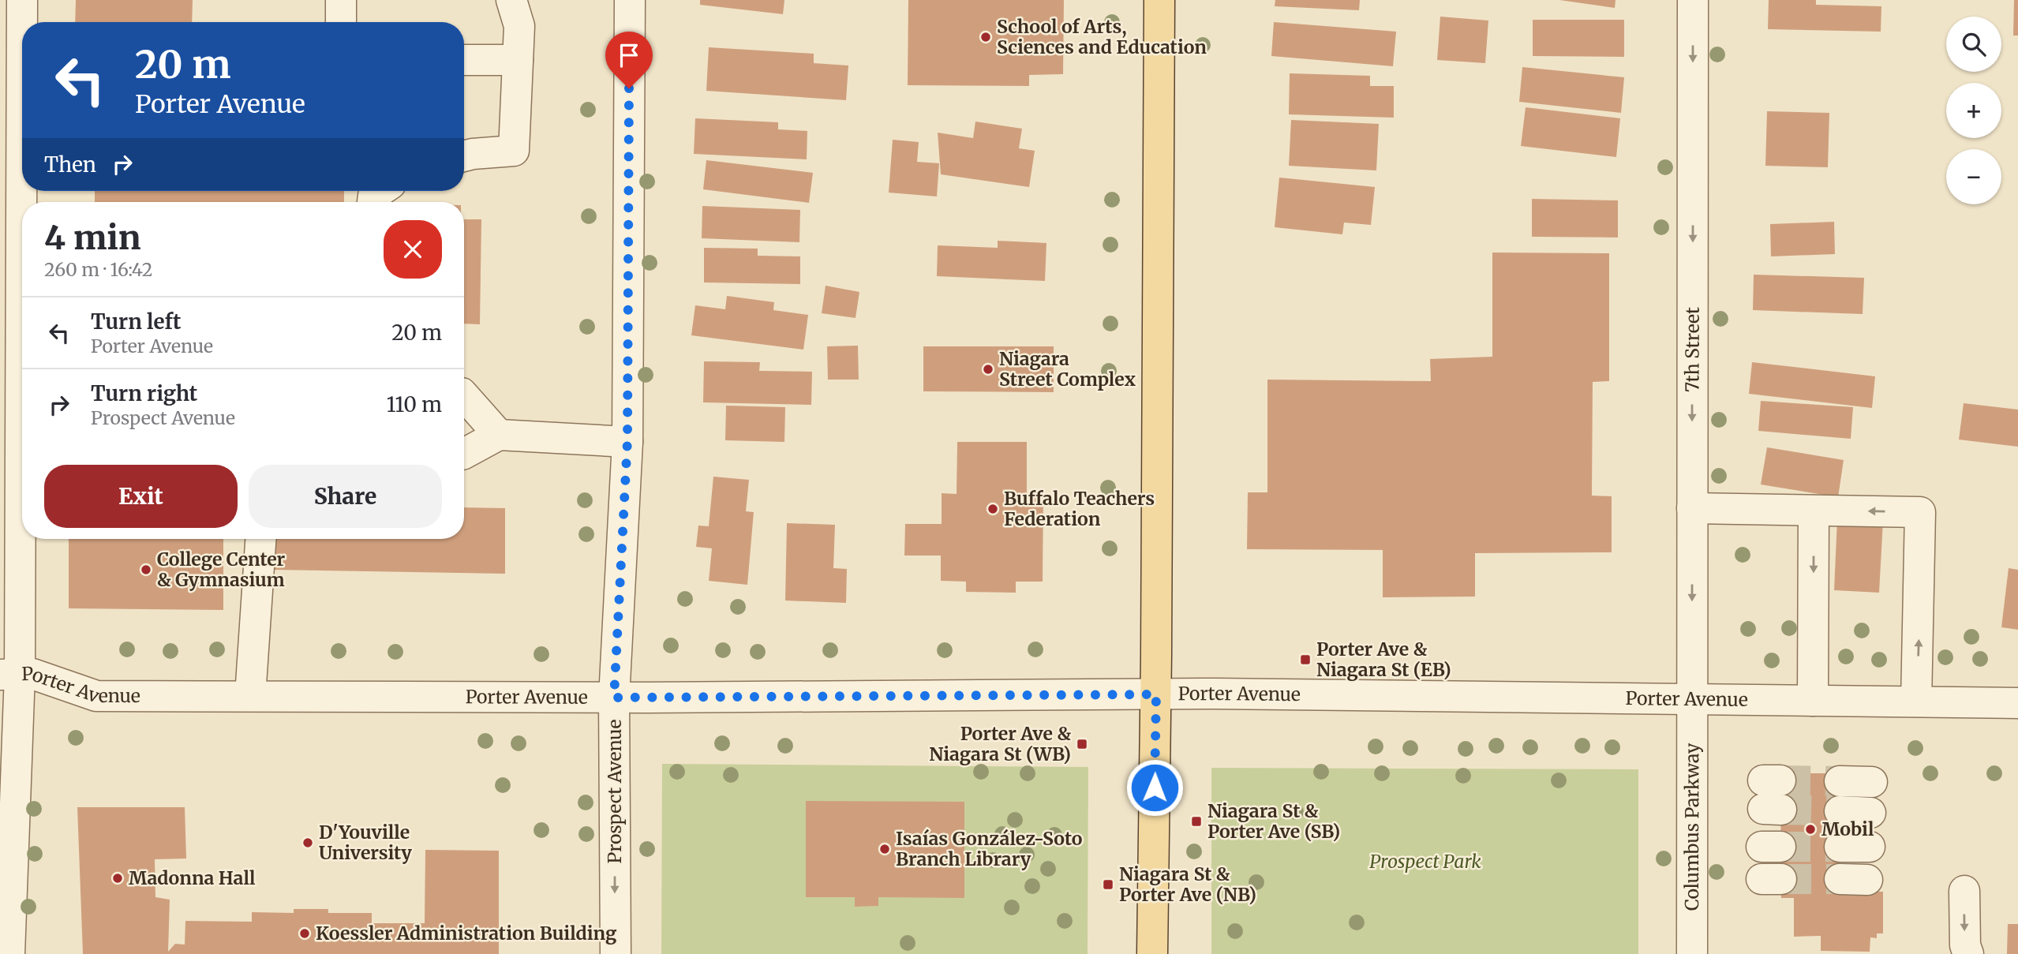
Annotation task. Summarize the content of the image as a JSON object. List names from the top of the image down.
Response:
{
  "streets": {
    "street": [
      "7th Street",
      "Porter Avenue",
      "Prospect Avenue",
      "Columbus Parkway"
    ]
  },
  "crossings": [
    ["7th Street", "Porter Avenue"],
    ["7th Street", "Columbus Parkway"],
    ["Porter Avenue", "Prospect Avenue"],
    ["Porter Avenue", "Columbus Parkway"]
  ],
  "one_way": ["7th Street"],
  "parks": ["Prospect Park"],
  "places": {
    "other": [
      "School of Arts, Sciences and Education",
      "Niagara Street Complex",
      "Buffalo Teachers Federation",
      "College Center & Gymnasium",
      "Mobil",
      "D'Youville University",
      "Isaías González-Soto Branch Library",
      "Madonna Hall",
      "Koessler Administration Building"
    ],
    "transit": [
      "Porter Ave & Niagara St (EB)",
      "Porter Ave & Niagara St (WB)",
      "Niagara St & Porter Ave (SB)",
      "Niagara St & Porter Ave (NB)"
    ]
  },
  "page": {
    "map_buttons": ["+", "−"],
    "turn": ["20 m", "Porter Avenue"],
    "then": "Then",
    "heading": ["4 min", "260 m · 16:42"],
    "list": [
      {
        "name": "Turn left",
        "note": "Porter Avenue",
        "value": "20 m"
      },
      {
        "name": "Turn right",
        "note": "Prospect Avenue",
        "value": "110 m"
      }
    ],
    "buttons": ["Exit", "Share"]
  }
}
